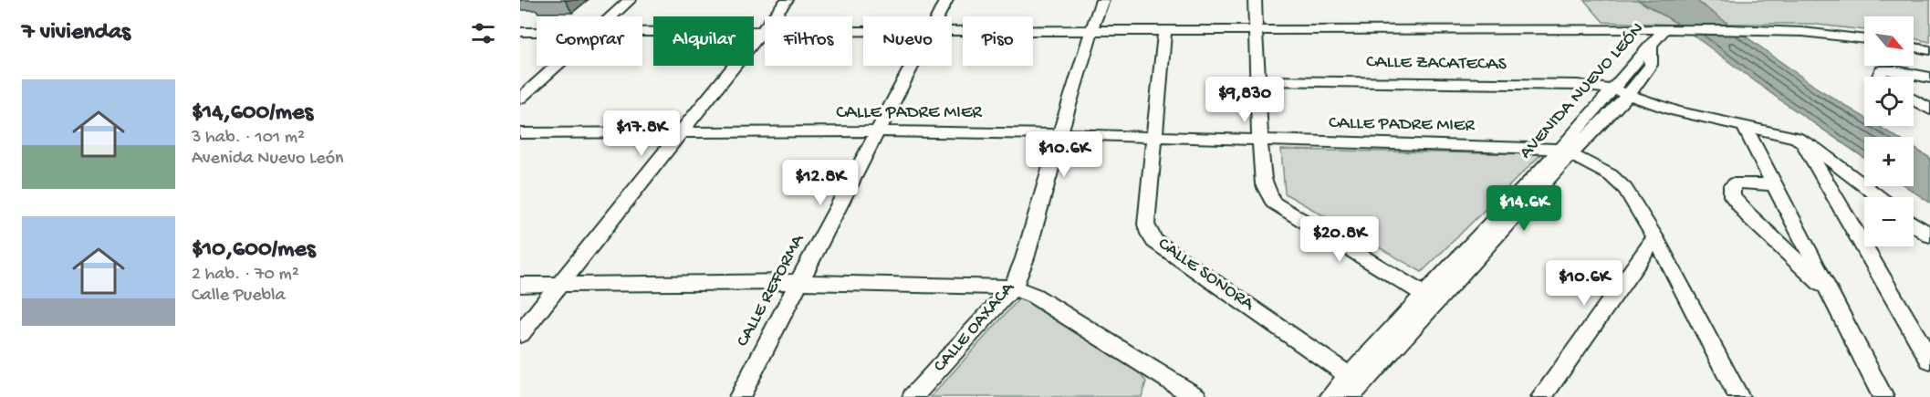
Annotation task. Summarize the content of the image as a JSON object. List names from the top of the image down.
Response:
{
  "streets": {
    "street": [
      "CALLE ZACATECAS",
      "AVENIDA NUEVO LEÓN",
      "CALLE PADRE MIER",
      "CALLE SONORA",
      "CALLE REFORMA",
      "CALLE OAXACA"
    ]
  },
  "crossings": [
    ["CALLE ZACATECAS", "AVENIDA NUEVO LEÓN"],
    ["CALLE PADRE MIER", "CALLE SONORA"],
    ["CALLE PADRE MIER", "CALLE REFORMA"],
    ["CALLE PADRE MIER", "CALLE OAXACA"]
  ],
  "north": "bottom right",
  "page": {
    "heading": "7 viviendas",
    "map_buttons": ["+", "−"],
    "chip": [
      "Comprar",
      "Alquilar",
      "Filtros",
      "Nuevo",
      "Piso"
    ],
    "list": [
      {
        "name": "$14,600/mes",
        "note": "3 hab. · 101 m² · Avenida Nuevo León"
      },
      {
        "name": "$10,600/mes",
        "note": "2 hab. · 70 m² · Calle Puebla"
      }
    ],
    "price": [
      "$9,830",
      "$17.8K",
      "$10.6K",
      "$12.8K",
      "$14.6K",
      "$20.8K",
      "$10.6K"
    ]
  }
}
